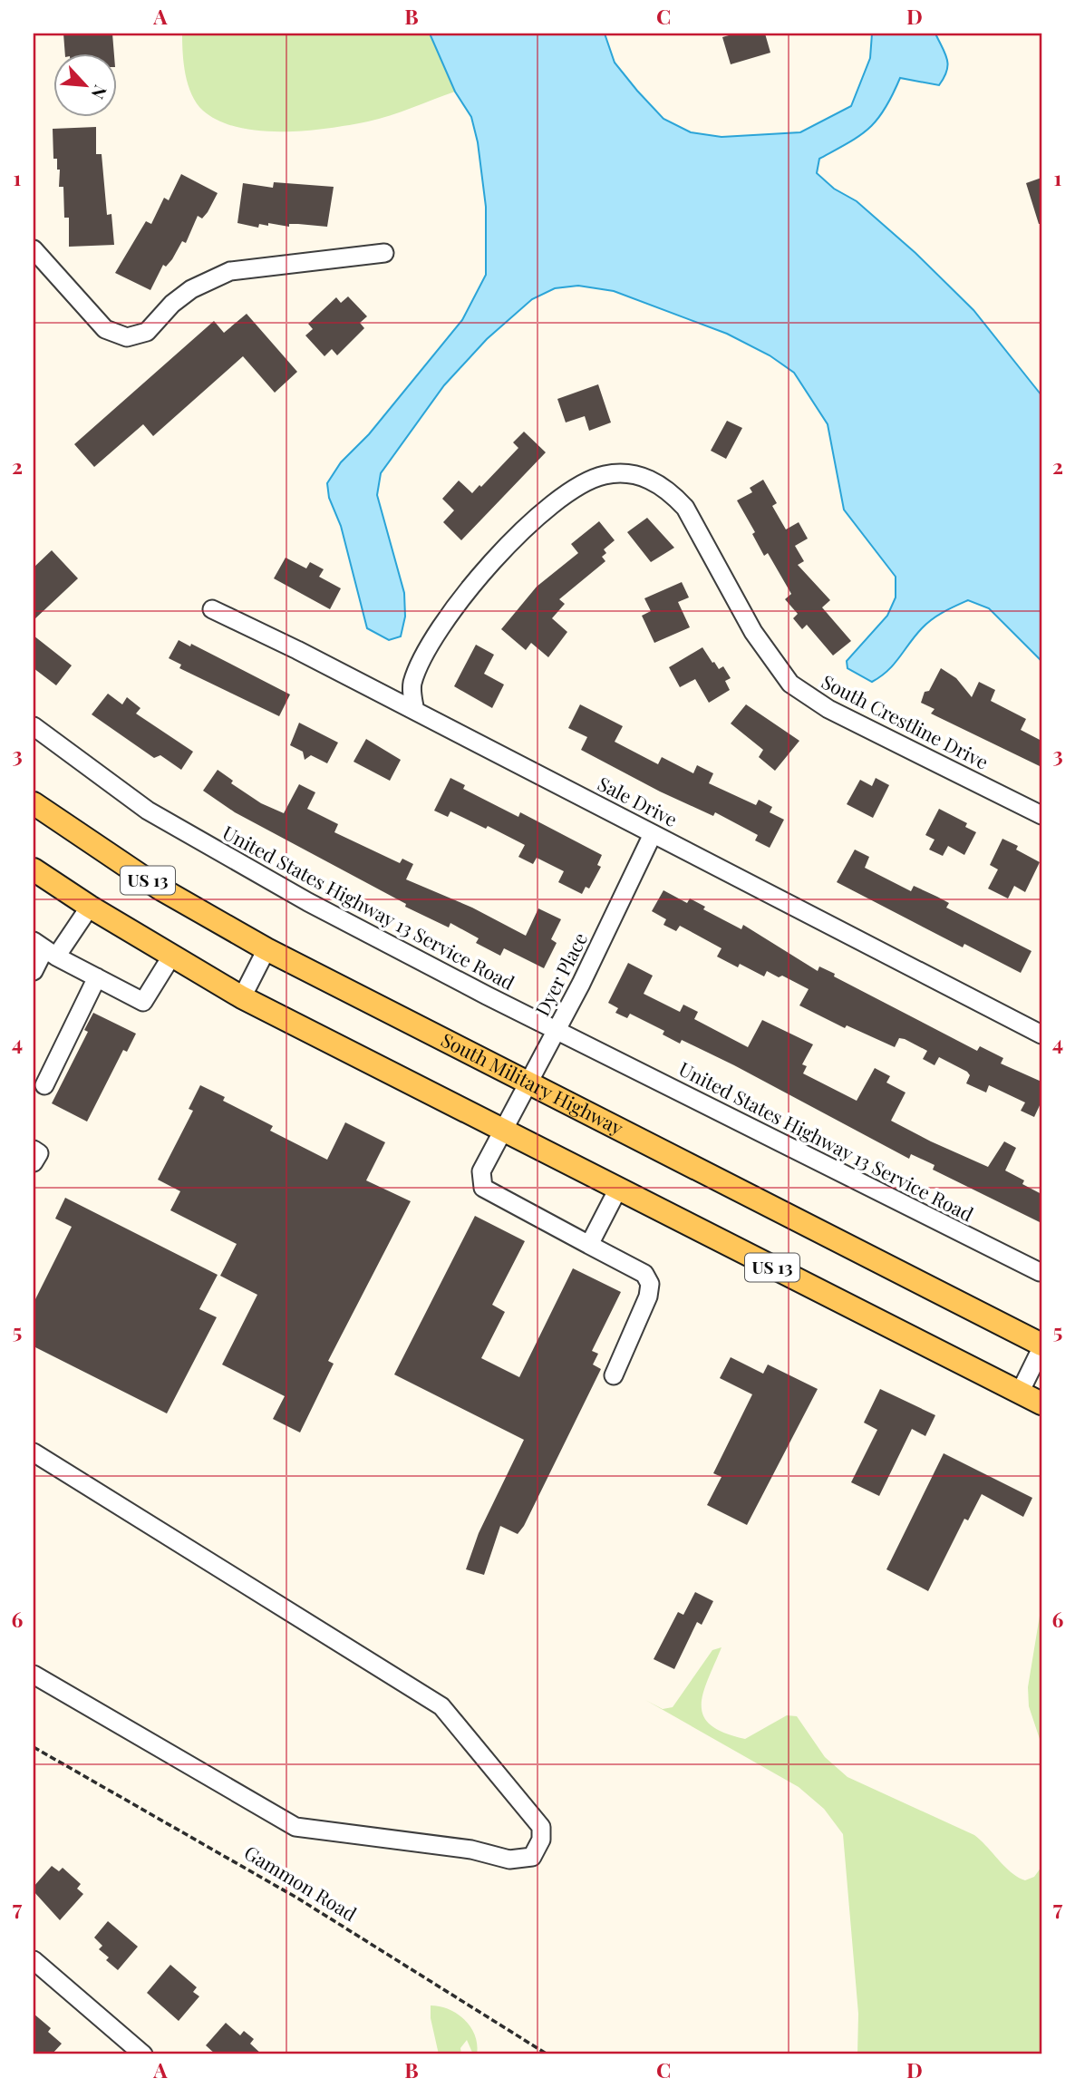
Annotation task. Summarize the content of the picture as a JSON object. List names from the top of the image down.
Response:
{
  "streets": {
    "main road": ["US 13", "South Military Highway"],
    "street": [
      "South Crestline Drive",
      "Sale Drive",
      "United States Highway 13 Service Road",
      "Dyer Place"
    ],
    "path": ["Gammon Road"]
  },
  "crossings": [
    ["South Crestline Drive", "Sale Drive"],
    ["Sale Drive", "Dyer Place"],
    ["US 13", "Dyer Place"],
    ["United States Highway 13 Service Road", "Dyer Place"],
    ["Dyer Place", "South Military Highway"]
  ],
  "north": "bottom right",
  "grid": {
    "columns": [
      "A",
      "B",
      "C",
      "D"
    ],
    "rows": [
      "1",
      "2",
      "3",
      "4",
      "5",
      "6",
      "7"
    ]
  }
}
